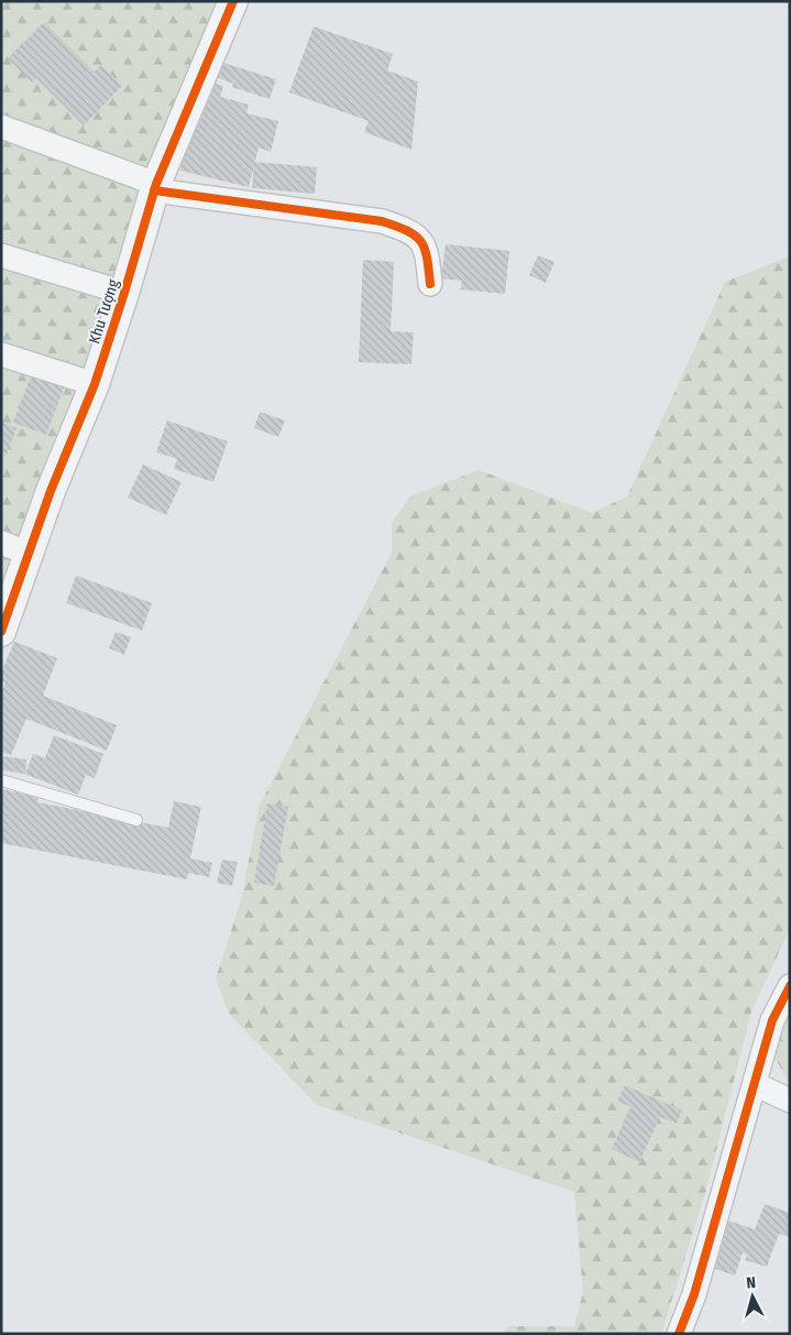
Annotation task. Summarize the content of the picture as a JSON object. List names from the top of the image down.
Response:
{
  "streets": {
    "street": ["Khu Tượng"]
  },
  "north": "top"
}
